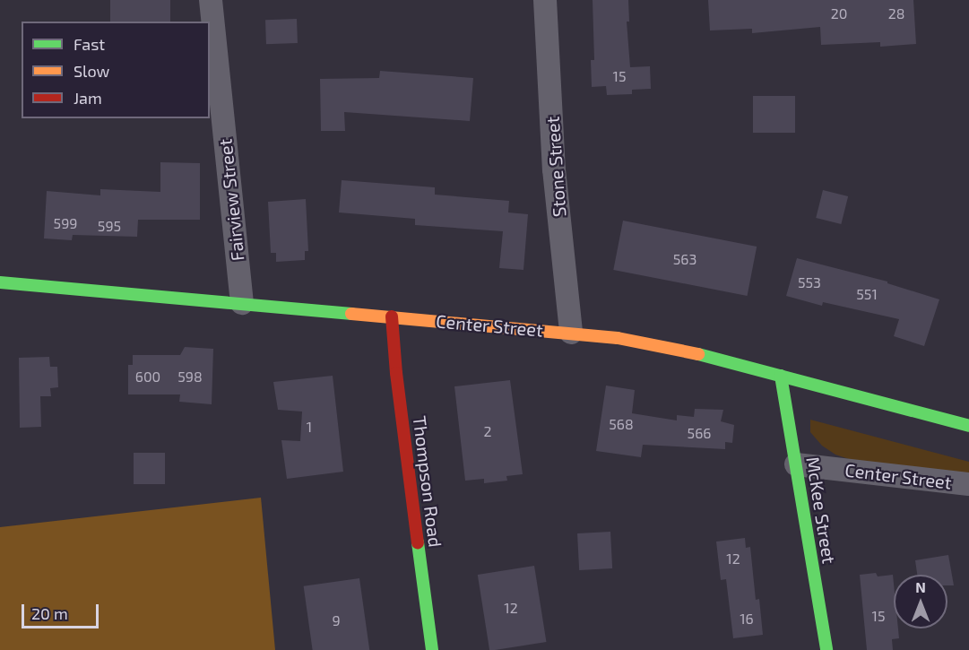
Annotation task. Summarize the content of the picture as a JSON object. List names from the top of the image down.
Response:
{
  "streets": {
    "main road": ["Center Street", "Thompson Road", "McKee Street"],
    "street": ["Stone Street", "Fairview Street"]
  },
  "crossings": [
    ["Stone Street", "Center Street"],
    ["Fairview Street", "Center Street"],
    ["Center Street", "Thompson Road"],
    ["Center Street", "McKee Street"]
  ],
  "house_numbers": [
    "20",
    "28",
    "15",
    "599",
    "595",
    "563",
    "553",
    "551",
    "600",
    "598",
    "568",
    "1",
    "2",
    "566",
    "12",
    "12",
    "15",
    "16",
    "9"
  ],
  "legend": ["Fast", "Slow", "Jam"],
  "scale_bar": "20 m",
  "north": "top"
}
